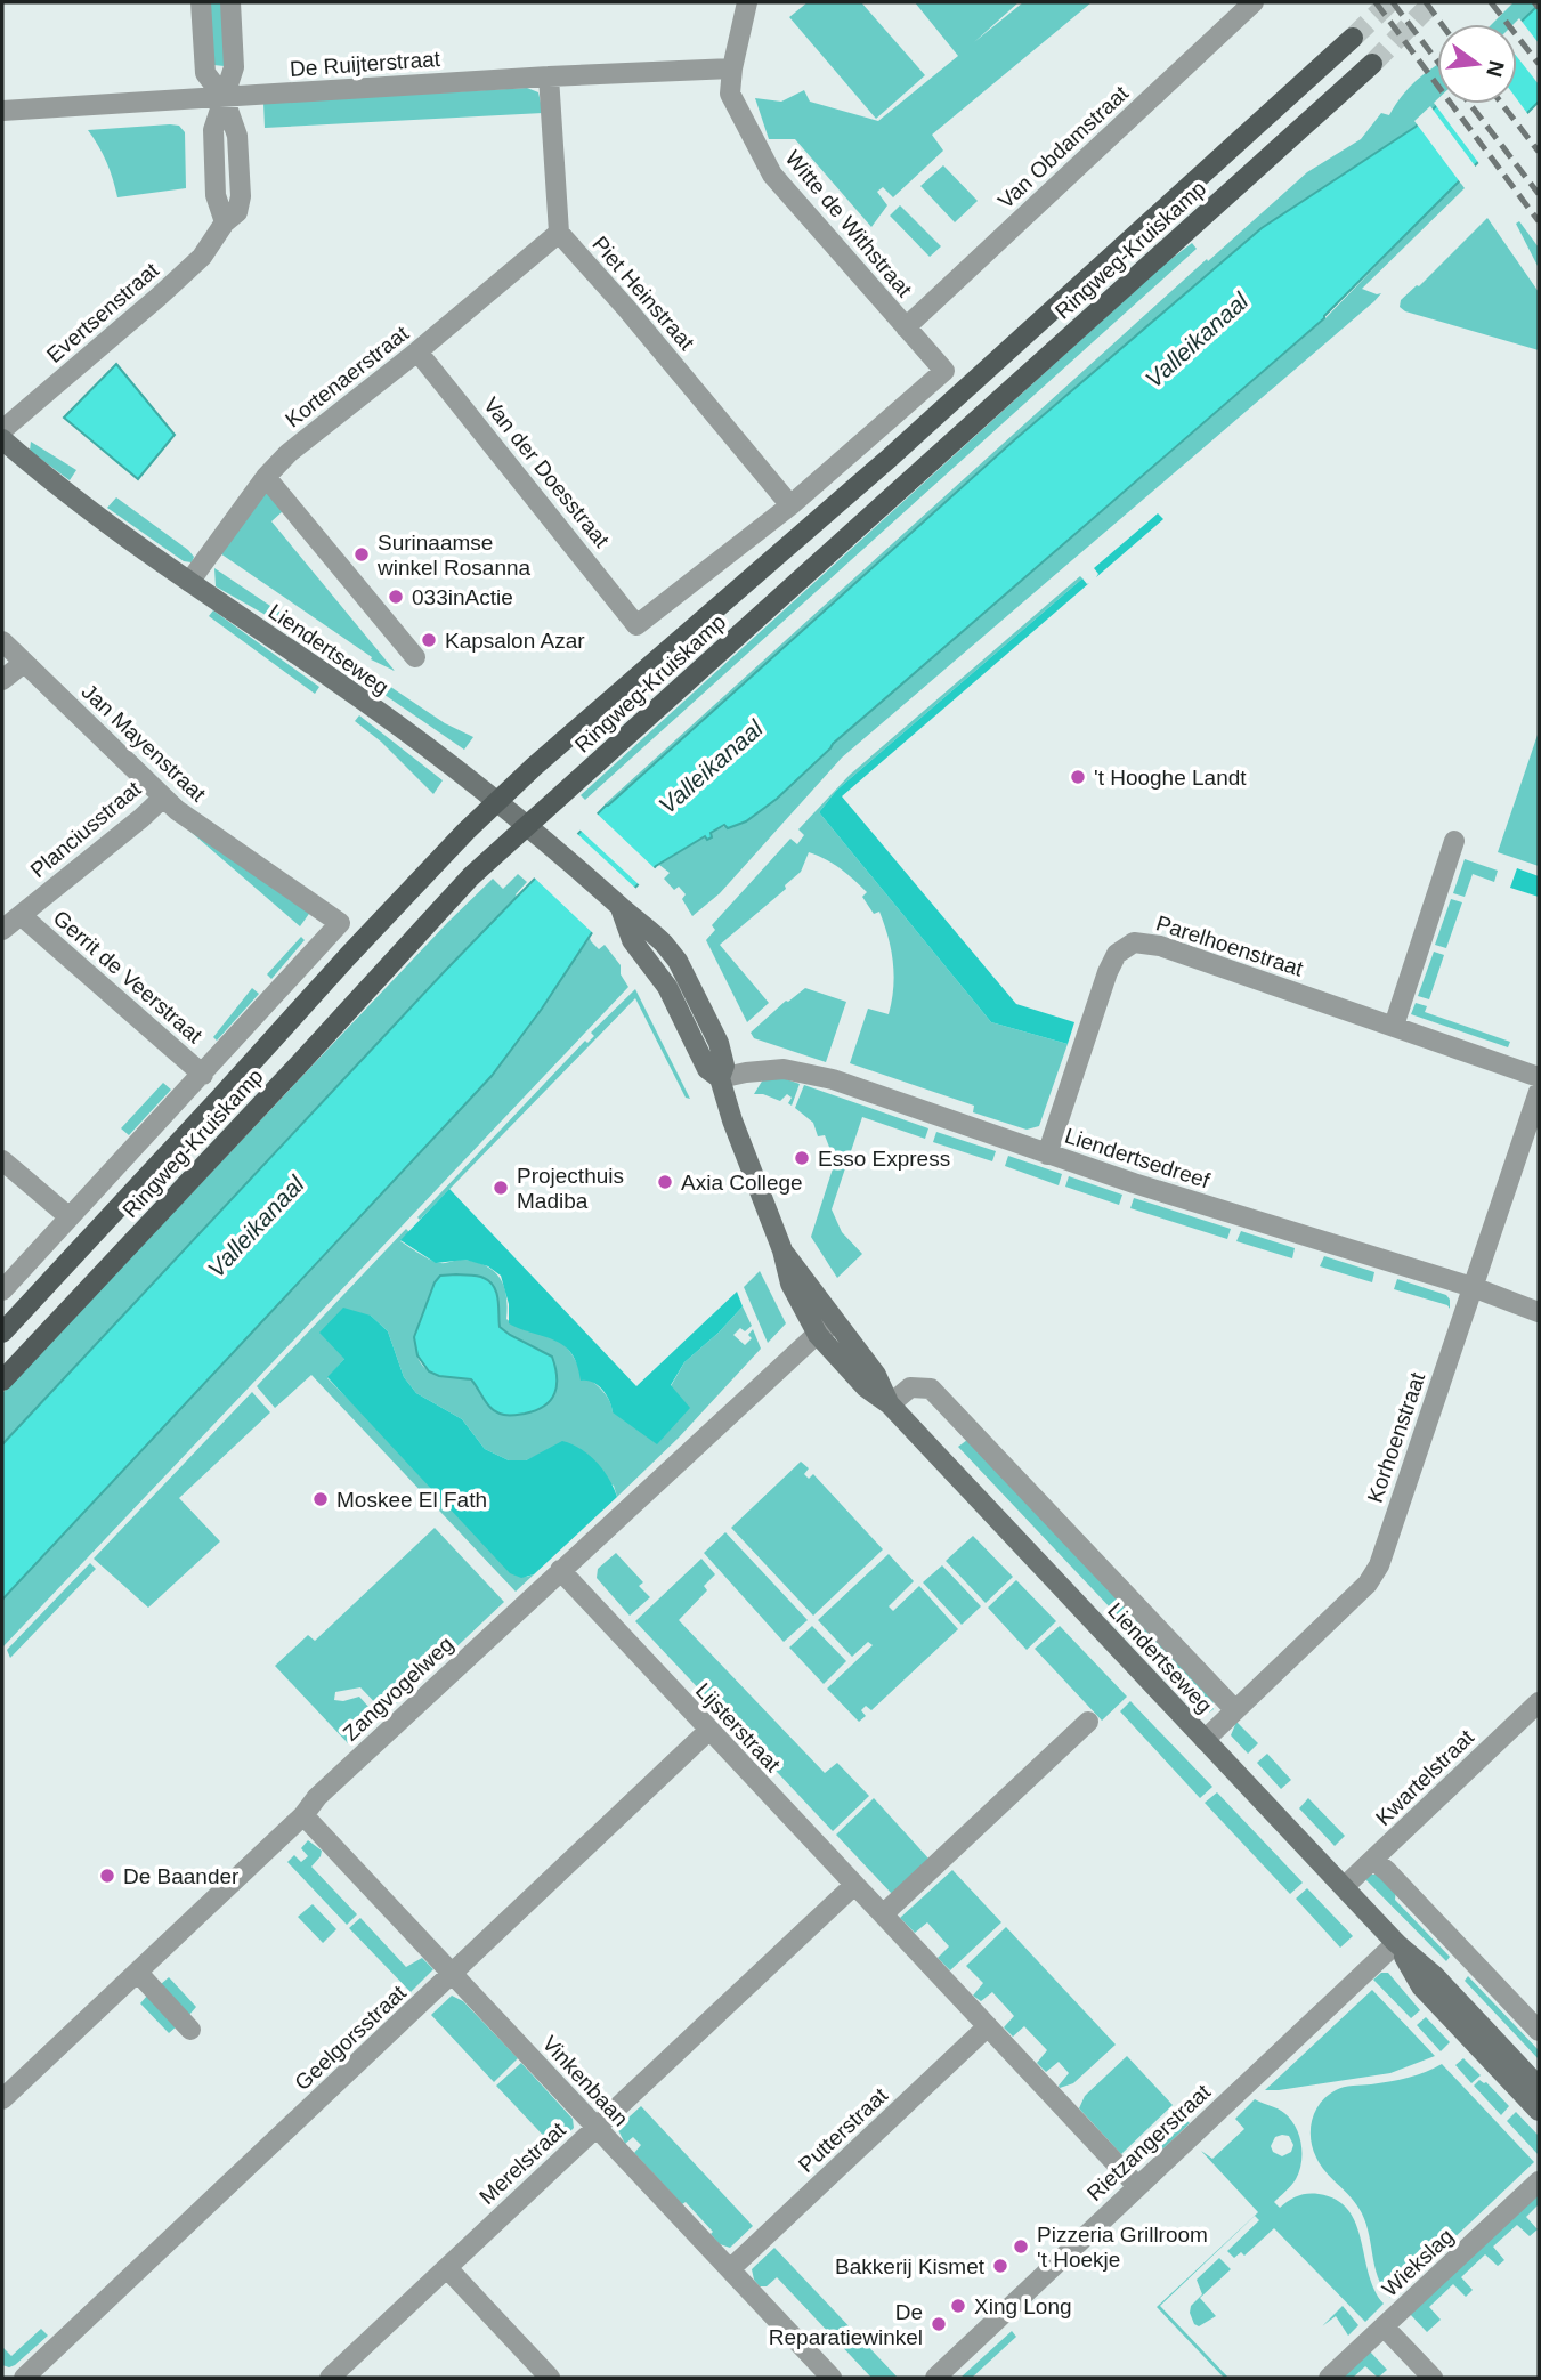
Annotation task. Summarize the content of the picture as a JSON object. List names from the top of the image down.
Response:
{
  "streets": {
    "main road": ["Ringweg-Kruiskamp"],
    "street": [
      "De Ruijterstraat",
      "Van Obdamstraat",
      "Witte de Withstraat",
      "Piet Heinstraat",
      "Evertsenstraat",
      "Kortenaerstraat",
      "Van der Doesstraat",
      "Liendertseweg",
      "Jan Mayenstraat",
      "Planciusstraat",
      "Parelhoenstraat",
      "Gerrit de Veerstraat",
      "Liendertsedreef",
      "Korhoenstraat",
      "Zangvogelweg",
      "Lijsterstraat",
      "Kwartelstraat",
      "Geelgorsstraat",
      "Vinkenbaan",
      "Putterstraat",
      "Rietzangerstraat",
      "Merelstraat",
      "Wiekslag"
    ]
  },
  "crossings": [
    ["De Ruijterstraat", "Witte de Withstraat"],
    ["De Ruijterstraat", "Piet Heinstraat"],
    ["De Ruijterstraat", "Evertsenstraat"],
    ["Van Obdamstraat", "Witte de Withstraat"],
    ["Witte de Withstraat", "Piet Heinstraat"],
    ["Witte de Withstraat", "Van der Doesstraat"],
    ["Ringweg-Kruiskamp", "Liendertseweg"],
    ["Ringweg-Kruiskamp", "Jan Mayenstraat"],
    ["Ringweg-Kruiskamp", "Gerrit de Veerstraat"],
    ["Piet Heinstraat", "Kortenaerstraat"],
    ["Piet Heinstraat", "Van der Doesstraat"],
    ["Kortenaerstraat", "Van der Doesstraat"],
    ["Kortenaerstraat", "Liendertseweg"],
    ["Liendertseweg", "Liendertsedreef"],
    ["Liendertseweg", "Korhoenstraat"],
    ["Liendertseweg", "Zangvogelweg"],
    ["Liendertseweg", "Kwartelstraat"],
    ["Liendertseweg", "Rietzangerstraat"],
    ["Jan Mayenstraat", "Planciusstraat"],
    ["Planciusstraat", "Gerrit de Veerstraat"],
    ["Parelhoenstraat", "Liendertsedreef"],
    ["Liendertsedreef", "Korhoenstraat"],
    ["Zangvogelweg", "Lijsterstraat"],
    ["Zangvogelweg", "Vinkenbaan"],
    ["Lijsterstraat", "Geelgorsstraat"],
    ["Lijsterstraat", "Putterstraat"],
    ["Lijsterstraat", "Rietzangerstraat"],
    ["Lijsterstraat", "Merelstraat"],
    ["Geelgorsstraat", "Vinkenbaan"],
    ["Vinkenbaan", "Putterstraat"],
    ["Vinkenbaan", "Merelstraat"]
  ],
  "water": ["Valleikanaal"],
  "places": [
    "Surinaamse winkel Rosanna",
    "033inActie",
    "Kapsalon Azar",
    "'t Hooghe Landt",
    "Esso Express",
    "Axia College",
    "Projecthuis Madiba",
    "Moskee El Fath",
    "De Baander",
    "Pizzeria Grillroom 't Hoekje",
    "Bakkerij Kismet",
    "Xing Long",
    "De Reparatiewinkel"
  ],
  "north": "right"
}
